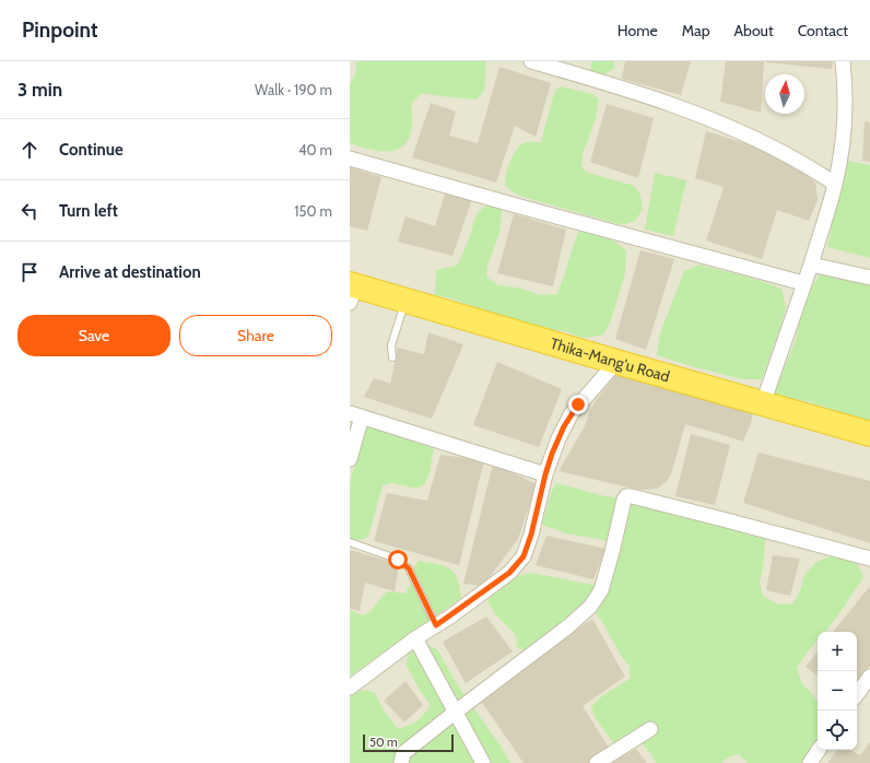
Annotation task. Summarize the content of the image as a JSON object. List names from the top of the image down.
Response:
{
  "streets": {
    "highway": ["Thika-Mang'u Road"]
  },
  "scale_bar": "50 m",
  "north": "top",
  "page": {
    "header": "Pinpoint",
    "nav": [
      "Home",
      "Map",
      "About",
      "Contact"
    ],
    "heading": ["3 min", "Walk · 190 m"],
    "list": [
      ["Continue", "40 m"],
      ["Turn left", "150 m"],
      "Arrive at destination"
    ],
    "buttons": ["Save", "Share"],
    "map_buttons": ["+", "−"],
    "scale": "50 m"
  }
}
